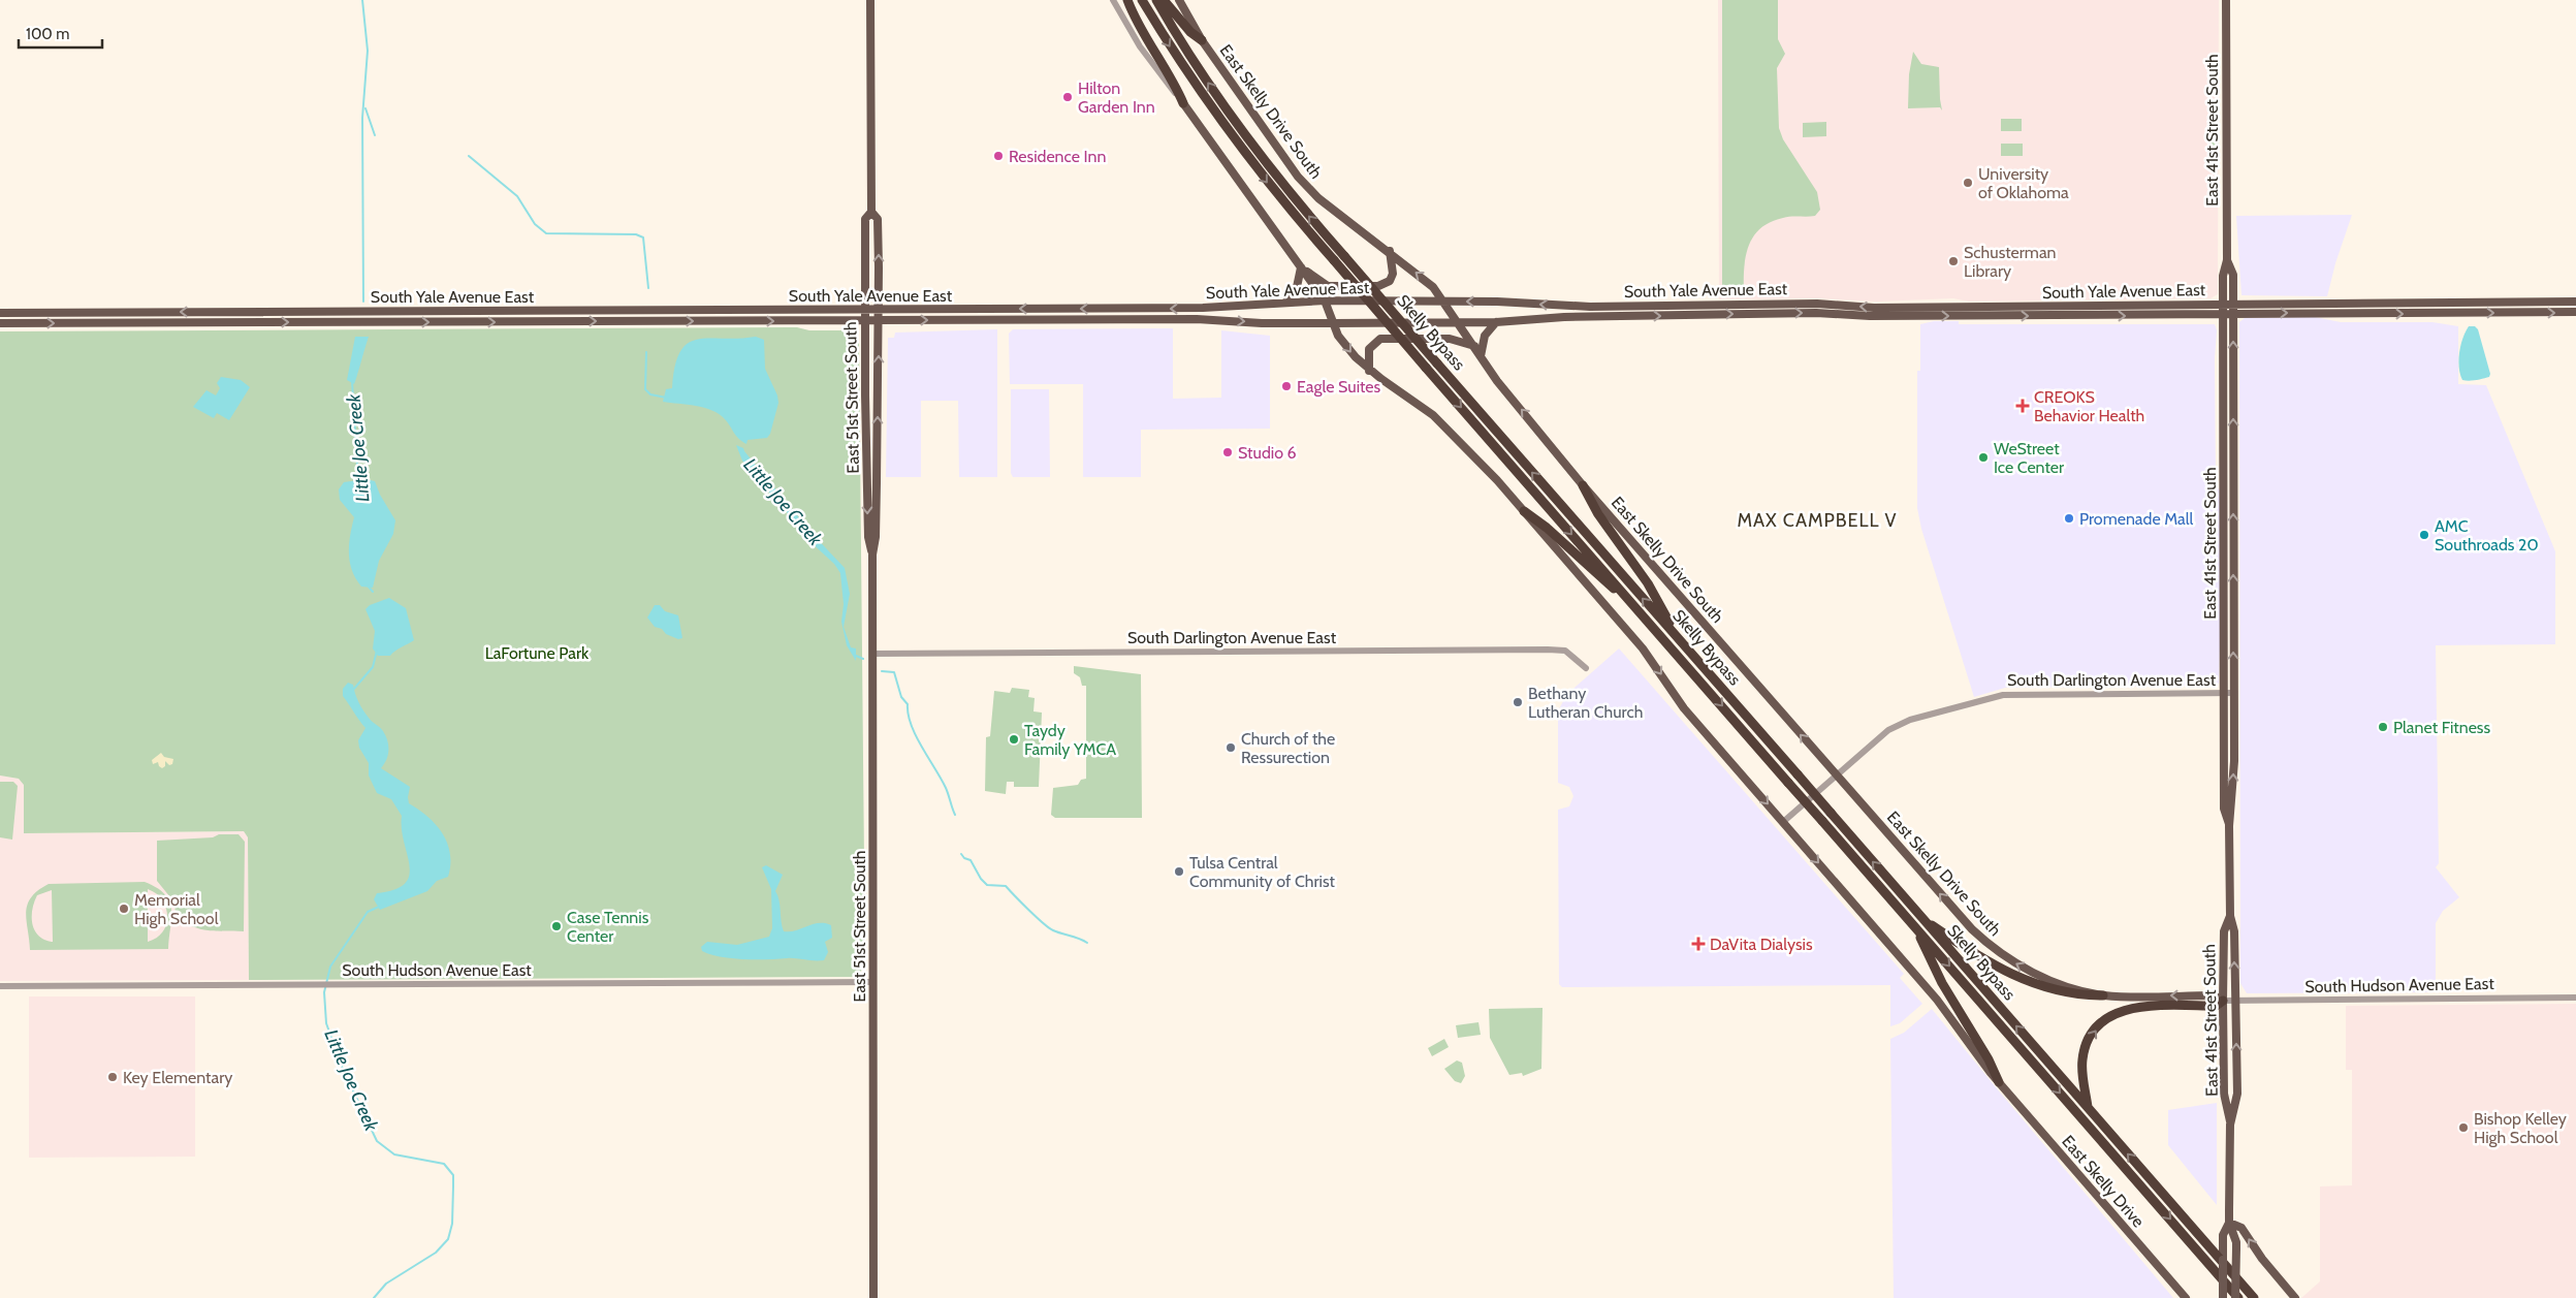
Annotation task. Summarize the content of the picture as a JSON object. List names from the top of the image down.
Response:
{
  "streets": {
    "highway": ["Skelly Bypass"],
    "main road": [
      "East Skelly Drive South",
      "East 41st Street South",
      "South Yale Avenue East",
      "East 51st Street South",
      "East Skelly Drive"
    ],
    "street": ["South Darlington Avenue East", "South Hudson Avenue East"]
  },
  "crossings": [
    ["East Skelly Drive South", "East 41st Street South"],
    ["East Skelly Drive South", "South Yale Avenue East"],
    ["East Skelly Drive South", "South Darlington Avenue East"],
    ["East Skelly Drive South", "South Hudson Avenue East"],
    ["East 41st Street South", "South Yale Avenue East"],
    ["East 41st Street South", "Skelly Bypass"],
    ["East 41st Street South", "South Darlington Avenue East"],
    ["East 41st Street South", "South Hudson Avenue East"],
    ["South Yale Avenue East", "East 51st Street South"],
    ["East 51st Street South", "South Darlington Avenue East"],
    ["East 51st Street South", "South Hudson Avenue East"]
  ],
  "districts": ["MAX CAMPBELL V"],
  "water": ["Little Joe Creek"],
  "parks": ["LaFortune Park"],
  "places": {
    "other": [
      "Hilton Garden Inn",
      "Residence Inn",
      "University of Oklahoma",
      "Schusterman Library",
      "Eagle Suites",
      "Studio 6",
      "WeStreet Ice Center",
      "Promenade Mall",
      "AMC Southroads 20",
      "Bethany Lutheran Church",
      "Planet Fitness",
      "Taydy Family YMCA",
      "Church of the Ressurection",
      "Tulsa Central Community of Christ",
      "Memorial High School",
      "Case Tennis Center",
      "Key Elementary",
      "Bishop Kelley High School"
    ],
    "health": ["CREOKS Behavior Health", "DaVita Dialysis"]
  },
  "scale_bar": "100 m"
}
